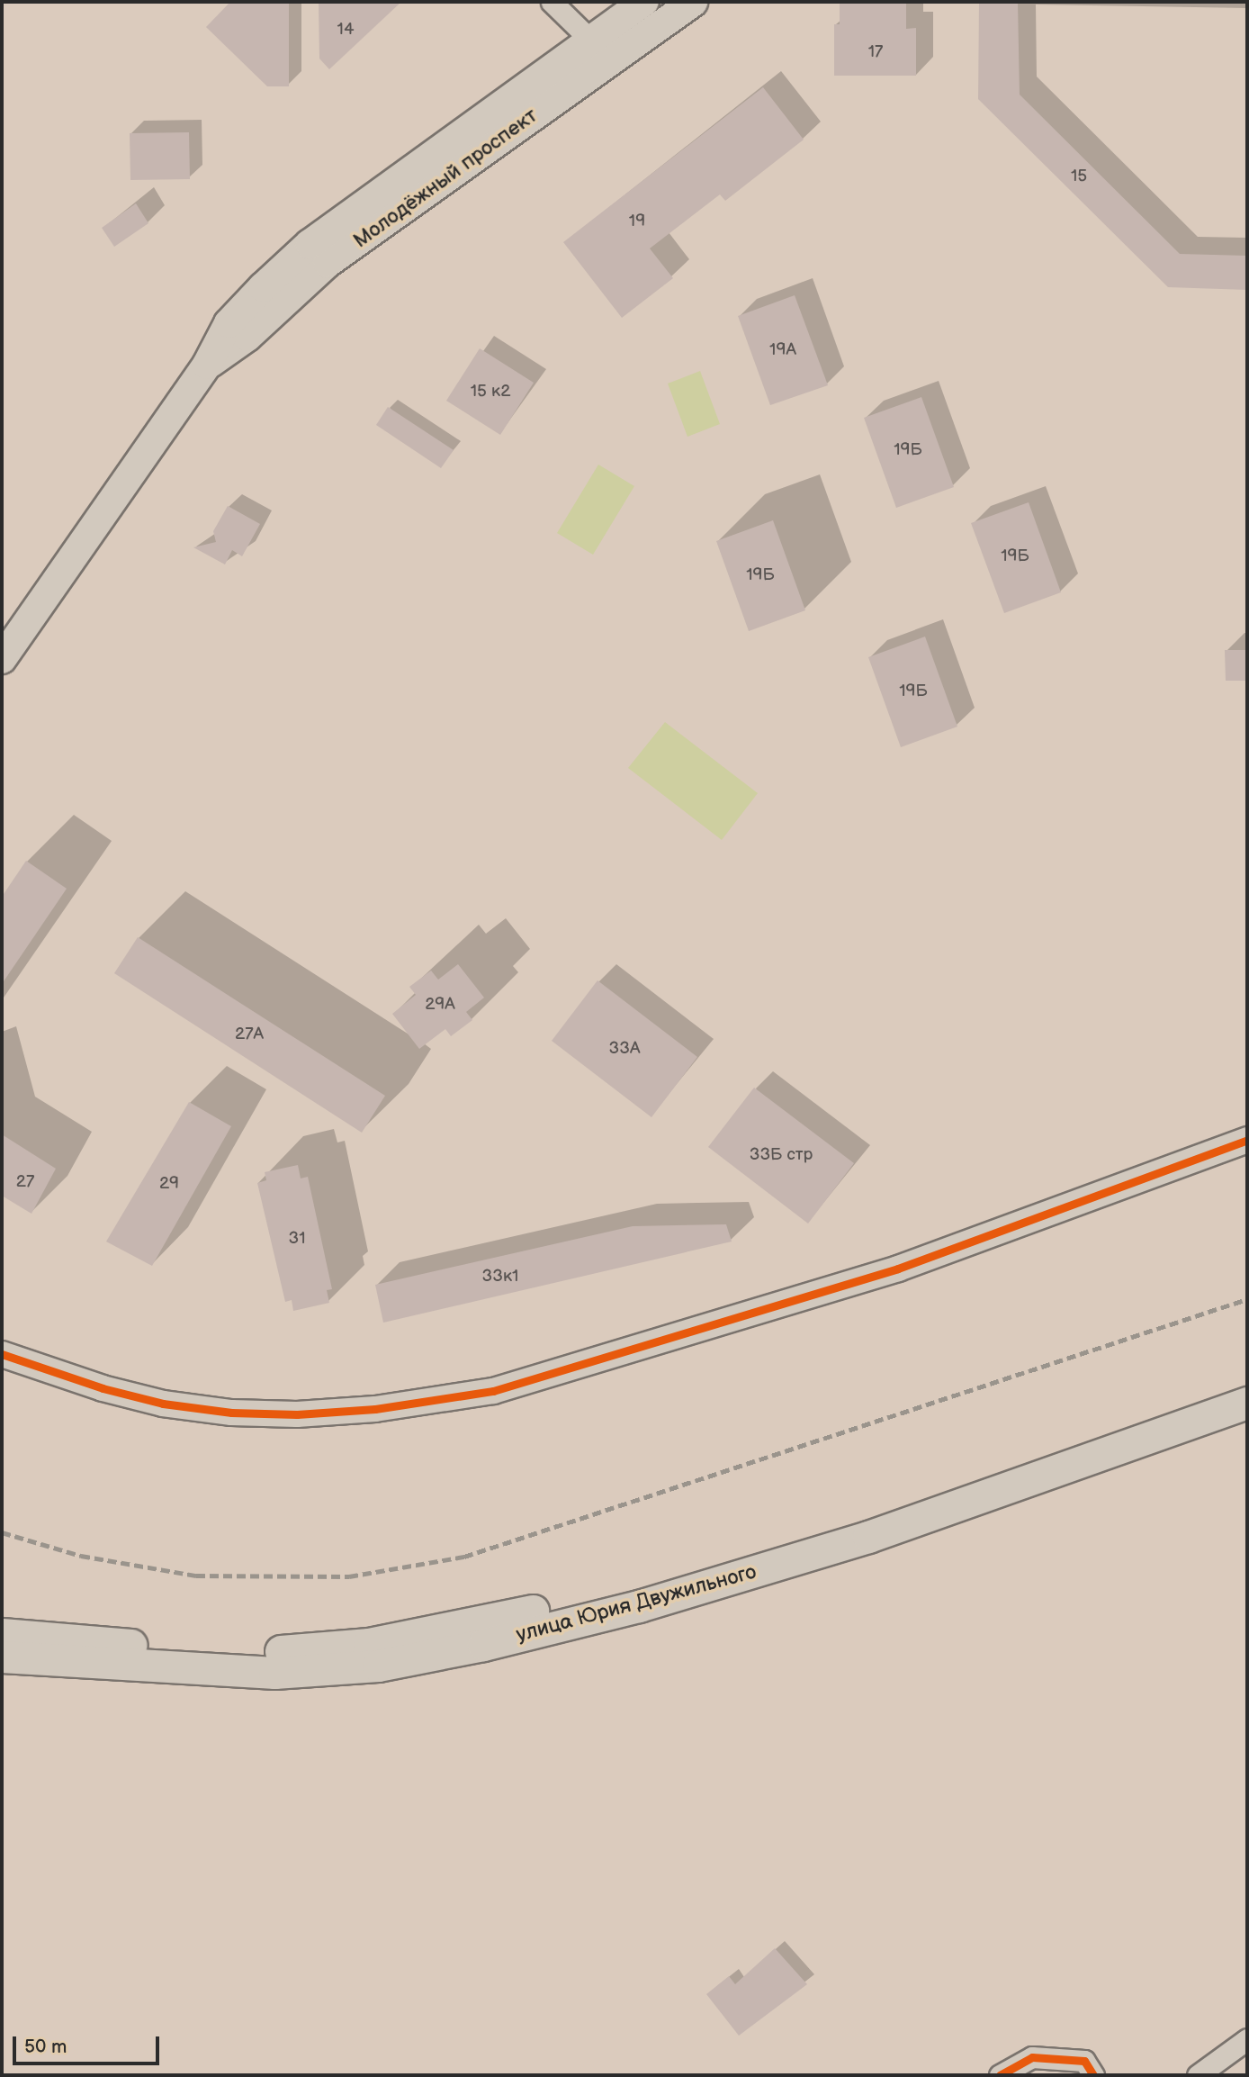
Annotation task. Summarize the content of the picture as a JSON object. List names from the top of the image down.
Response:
{
  "streets": {
    "main road": ["Молодёжный проспект", "улица Юрия Двужильного"]
  },
  "house_numbers": [
    "14",
    "17",
    "15",
    "19",
    "19А",
    "15 к2",
    "19Б",
    "19Б",
    "19Б",
    "19Б",
    "29А",
    "27А",
    "33А",
    "33Б стр",
    "27",
    "29",
    "31",
    "33к1"
  ],
  "scale_bar": "50 m"
}
